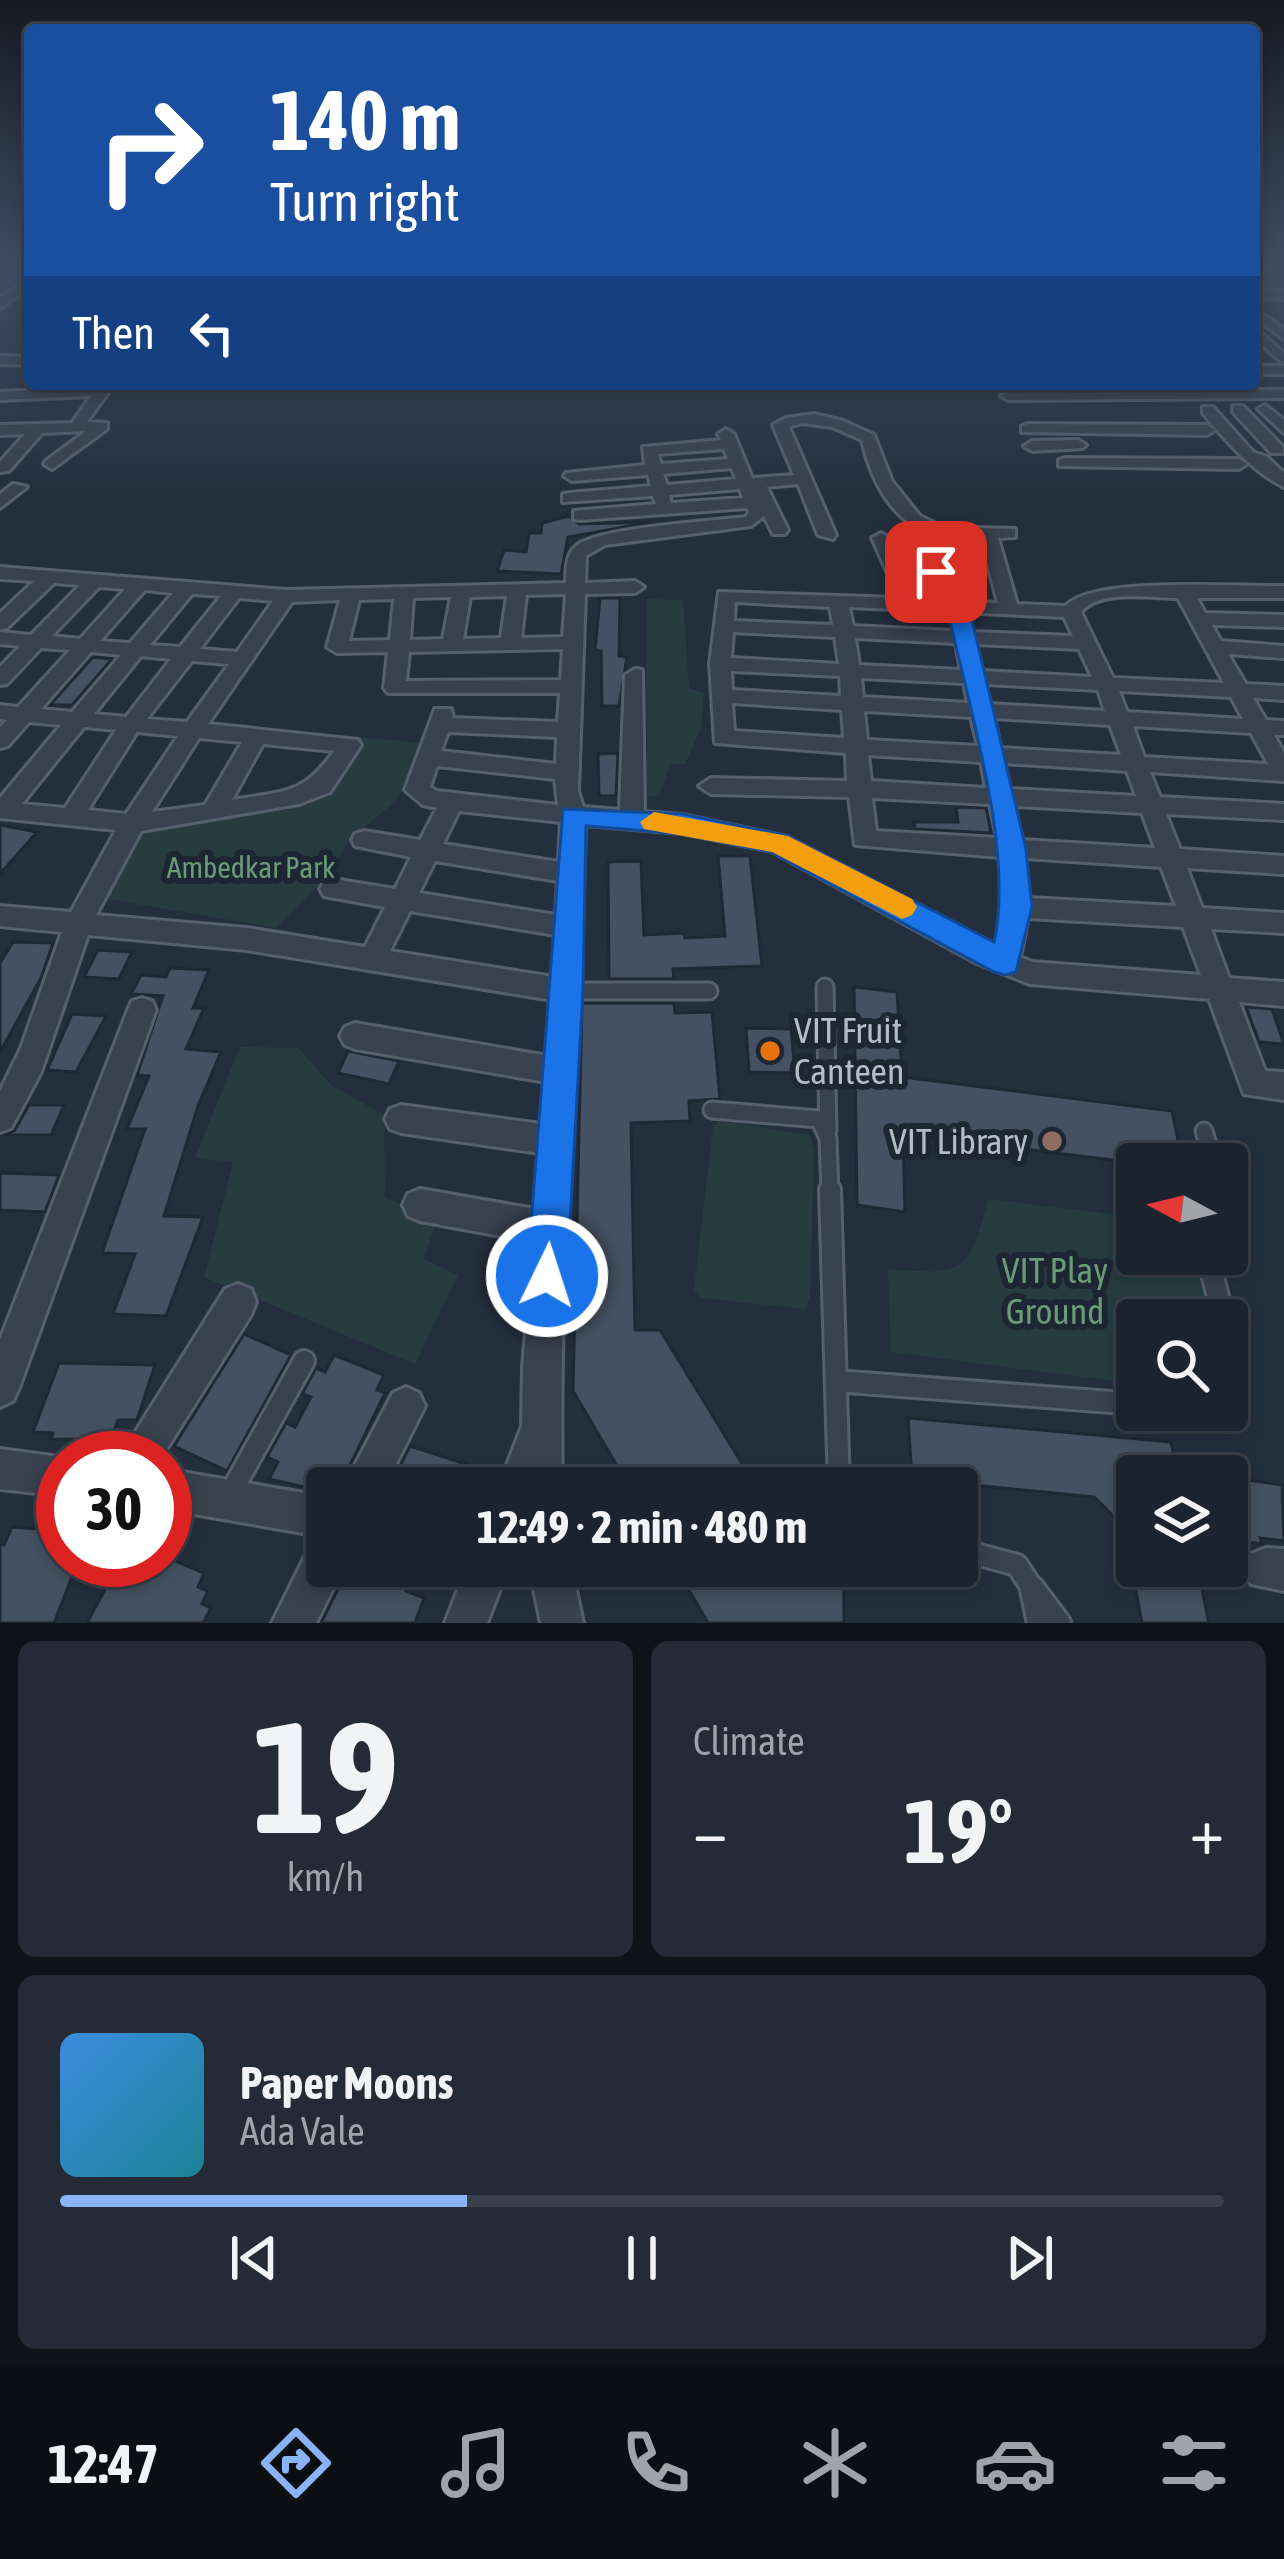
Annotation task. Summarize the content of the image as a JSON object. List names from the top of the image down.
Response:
{
  "parks": ["Ambedkar Park", "VIT Play Ground"],
  "places": ["VIT Fruit Canteen", "VIT Library"],
  "north": "left",
  "page": {
    "turn": ["140 m", "Turn right"],
    "then": "Then",
    "limit": "30",
    "trip": "12:49 · 2 min · 480 m",
    "tile": [
      ["19", "km/h"],
      "Climate"
    ],
    "heat": ["−", "19°", "+"],
    "song": ["Paper Moons", "Ada Vale"],
    "tabs": "12:47"
  }
}
